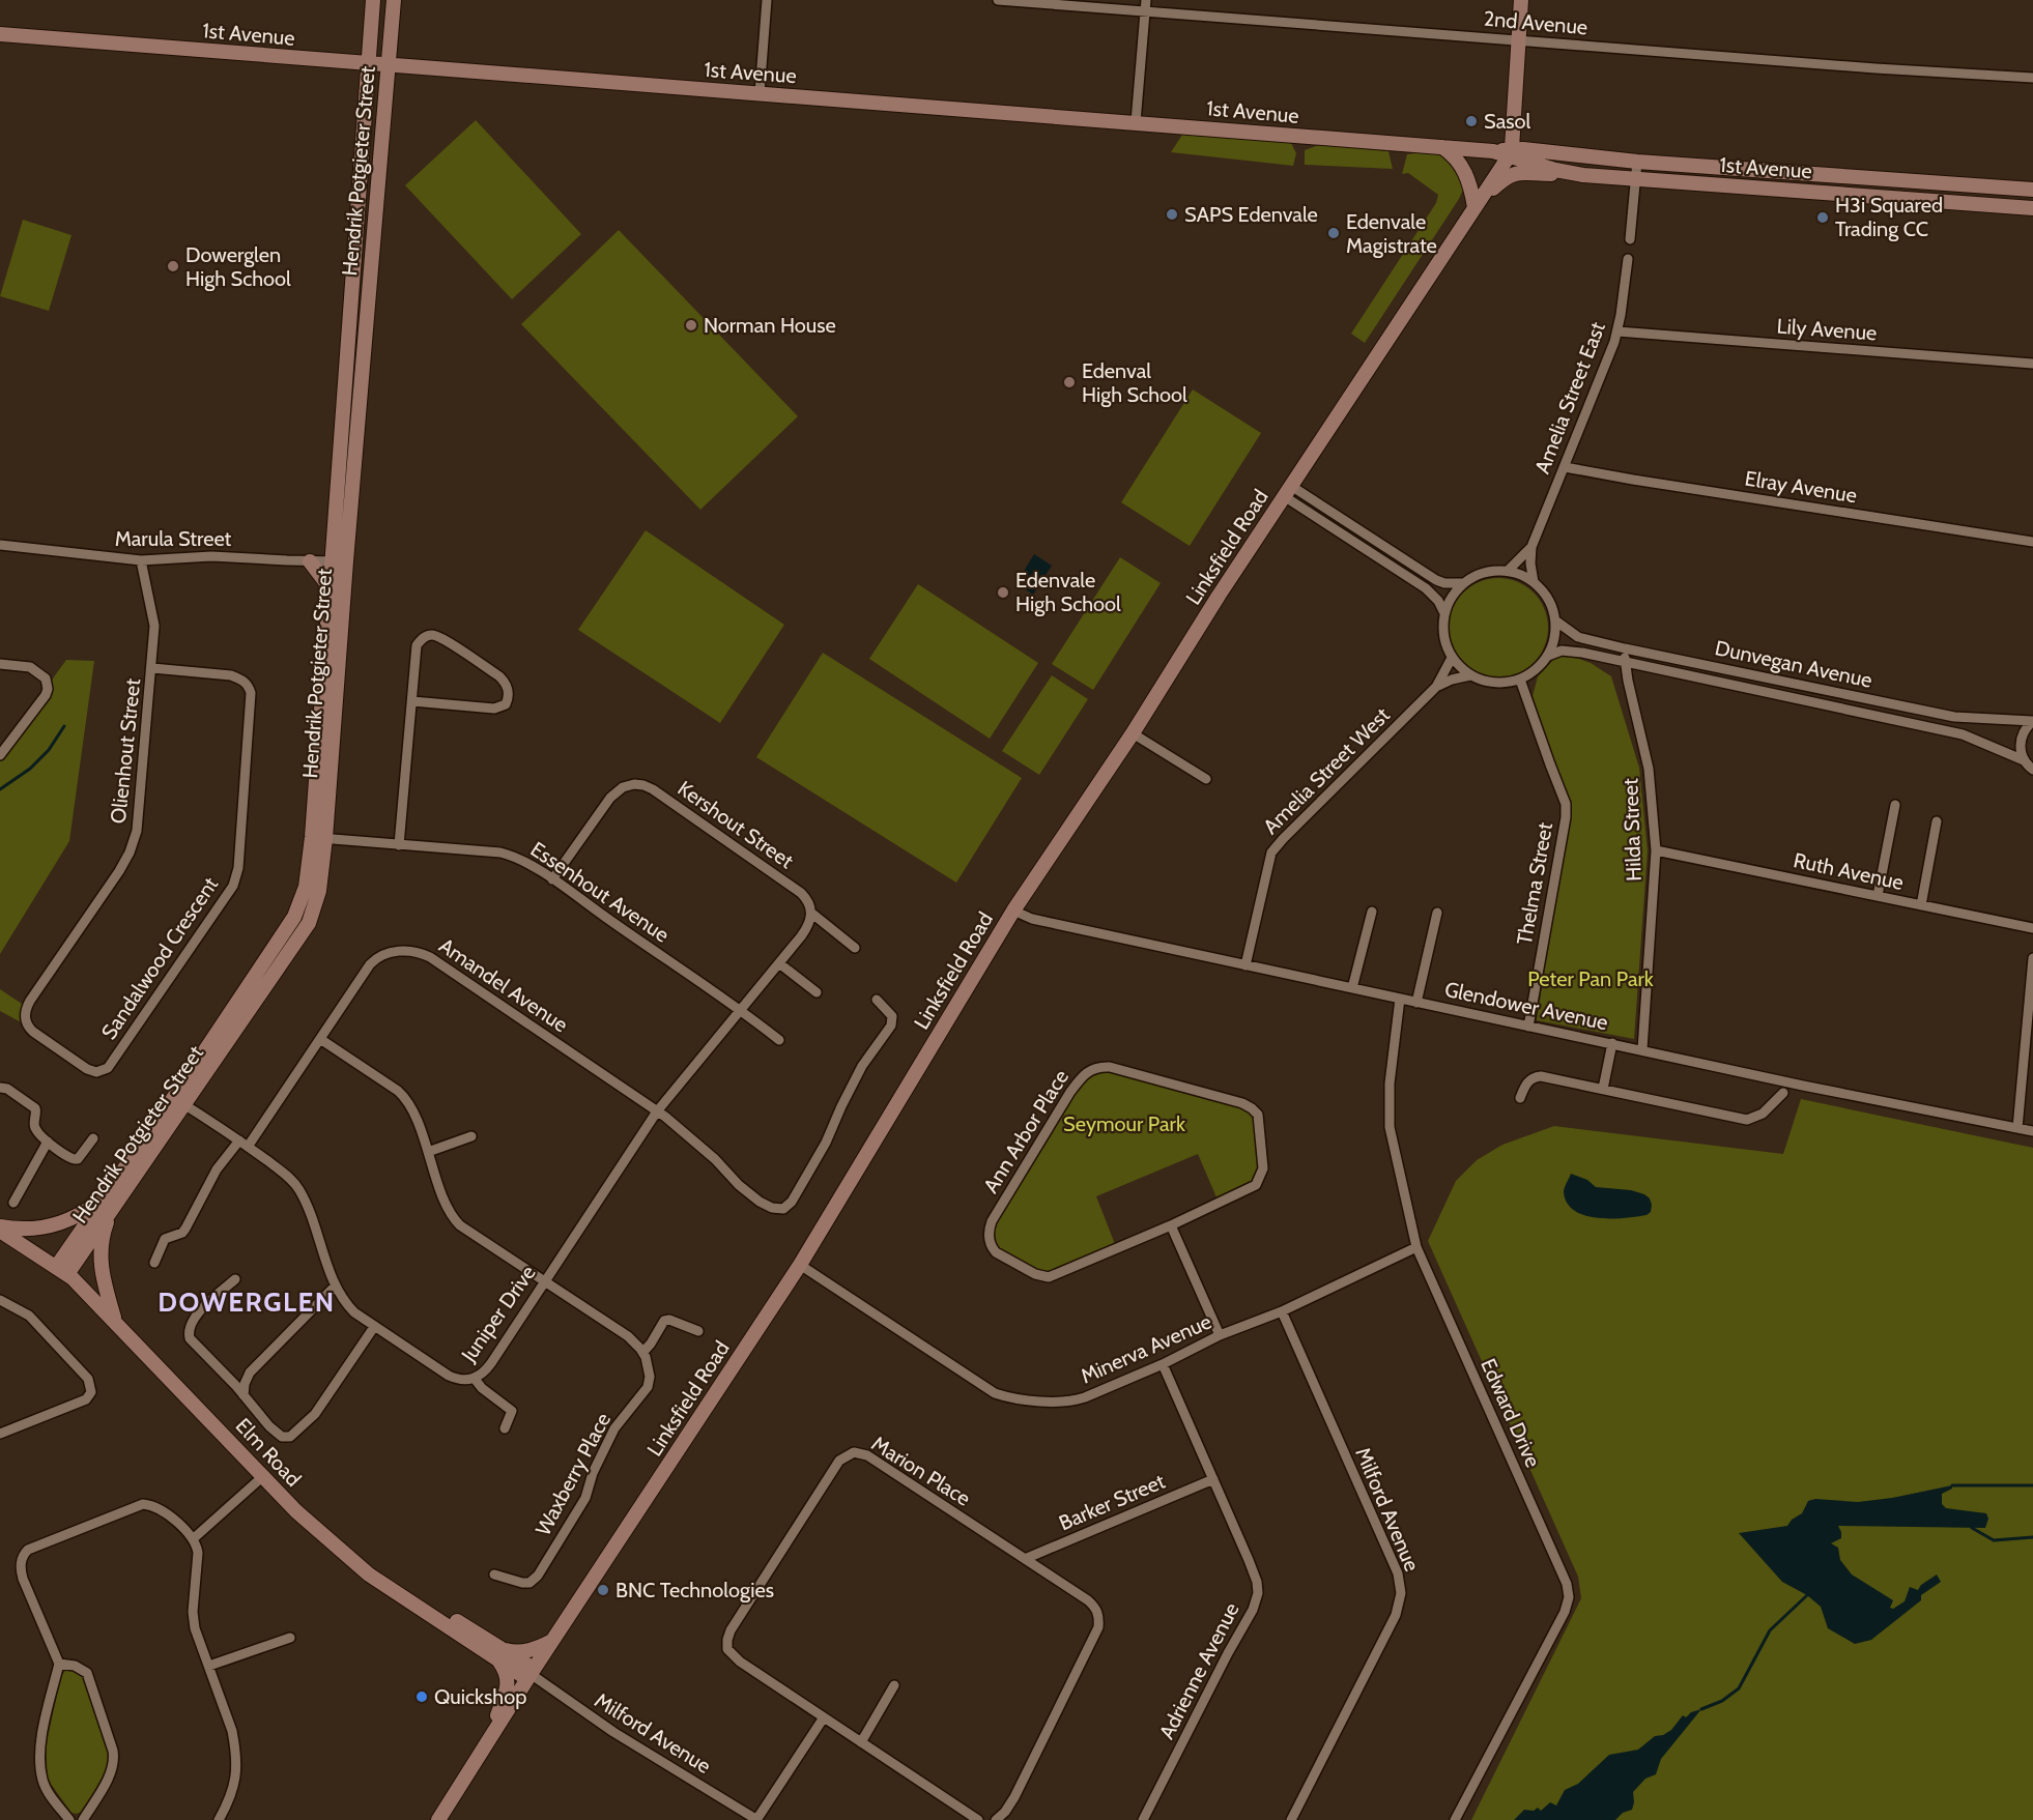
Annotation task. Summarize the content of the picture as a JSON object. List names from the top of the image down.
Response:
{
  "streets": {
    "main road": [
      "1st Avenue",
      "Hendrik Potgieter Street",
      "Linksfield Road",
      "Elm Road"
    ],
    "street": [
      "2nd Avenue",
      "Lily Avenue",
      "Amelia Street East",
      "Elray Avenue",
      "Marula Street",
      "Dunvegan Avenue",
      "Olienhout Street",
      "Amelia Street West",
      "Kershout Street",
      "Hilda Street",
      "Ruth Avenue",
      "Thelma Street",
      "Essenhout Avenue",
      "Sandalwood Crescent",
      "Amandel Avenue",
      "Glendower Avenue",
      "Ann Arbor Place",
      "Juniper Drive",
      "Minerva Avenue",
      "Edward Drive",
      "Marion Place",
      "Waxberry Place",
      "Barker Street",
      "Milford Avenue",
      "Adrienne Avenue"
    ]
  },
  "crossings": [
    ["1st Avenue", "Hendrik Potgieter Street"],
    ["1st Avenue", "Linksfield Road"],
    ["Hendrik Potgieter Street", "Marula Street"],
    ["Hendrik Potgieter Street", "Essenhout Avenue"],
    ["Hendrik Potgieter Street", "Juniper Drive"],
    ["Hendrik Potgieter Street", "Elm Road"],
    ["Lily Avenue", "Amelia Street East"],
    ["Amelia Street East", "Elray Avenue"],
    ["Amelia Street East", "Dunvegan Avenue"],
    ["Amelia Street East", "Amelia Street West"],
    ["Amelia Street East", "Thelma Street"],
    ["Marula Street", "Olienhout Street"],
    ["Linksfield Road", "Glendower Avenue"],
    ["Linksfield Road", "Minerva Avenue"],
    ["Linksfield Road", "Elm Road"],
    ["Linksfield Road", "Milford Avenue"],
    ["Dunvegan Avenue", "Amelia Street West"],
    ["Dunvegan Avenue", "Hilda Street"],
    ["Dunvegan Avenue", "Thelma Street"],
    ["Olienhout Street", "Sandalwood Crescent"],
    ["Amelia Street West", "Thelma Street"],
    ["Amelia Street West", "Glendower Avenue"],
    ["Kershout Street", "Essenhout Avenue"],
    ["Hilda Street", "Ruth Avenue"],
    ["Hilda Street", "Glendower Avenue"],
    ["Thelma Street", "Glendower Avenue"],
    ["Essenhout Avenue", "Juniper Drive"],
    ["Amandel Avenue", "Juniper Drive"],
    ["Glendower Avenue", "Edward Drive"],
    ["Minerva Avenue", "Edward Drive"],
    ["Minerva Avenue", "Milford Avenue"],
    ["Minerva Avenue", "Adrienne Avenue"],
    ["Elm Road", "Milford Avenue"],
    ["Marion Place", "Barker Street"],
    ["Barker Street", "Adrienne Avenue"]
  ],
  "districts": ["DOWERGLEN"],
  "parks": ["Peter Pan Park", "Seymour Park"],
  "places": [
    "Sasol",
    "SAPS Edenvale",
    "H3i Squared Trading CC",
    "Edenvale Magistrate",
    "Dowerglen High School",
    "Norman House",
    "Edenval High School",
    "Edenvale High School",
    "BNC Technologies",
    "Quickshop"
  ]
}
